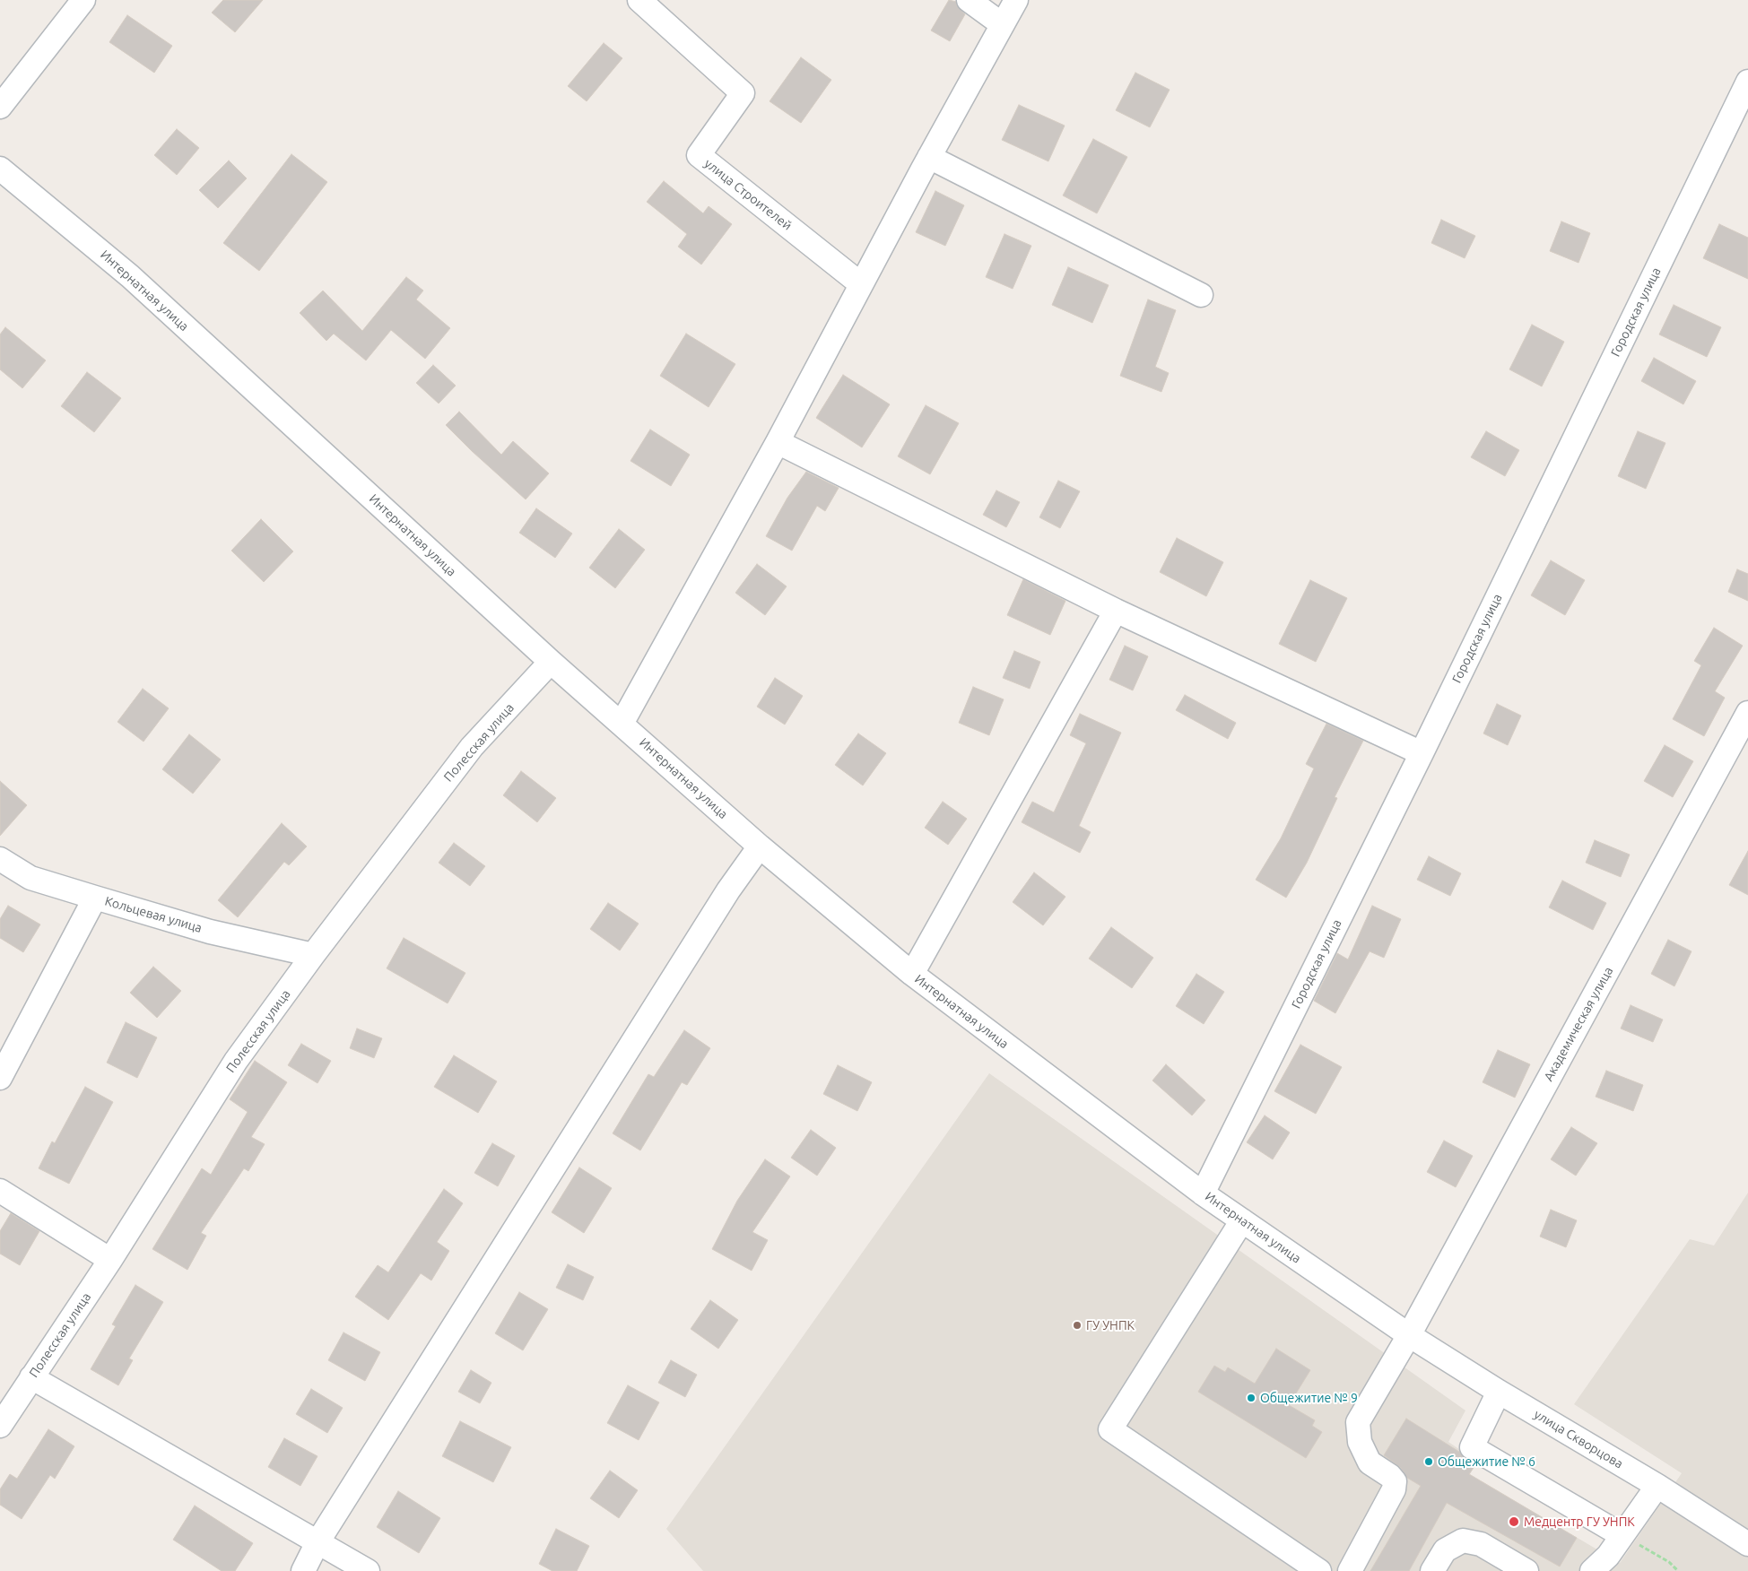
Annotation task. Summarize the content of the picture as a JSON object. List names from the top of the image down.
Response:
{
  "streets": {
    "street": [
      "улица Строителей",
      "Интернатная улица",
      "Городская улица",
      "Полесская улица",
      "Кольцевая улица",
      "Академическая улица",
      "улица Скворцова"
    ]
  },
  "crossings": [
    ["Интернатная улица", "Городская улица"],
    ["Интернатная улица", "Полесская улица"],
    ["Интернатная улица", "Академическая улица"],
    ["Интернатная улица", "улица Скворцова"],
    ["Полесская улица", "Кольцевая улица"],
    ["Академическая улица", "улица Скворцова"]
  ],
  "places": [
    "ГУ УНПК",
    "Общежитие № 9",
    "Общежитие № 6",
    "Медцентр ГУ УНПК"
  ]
}
